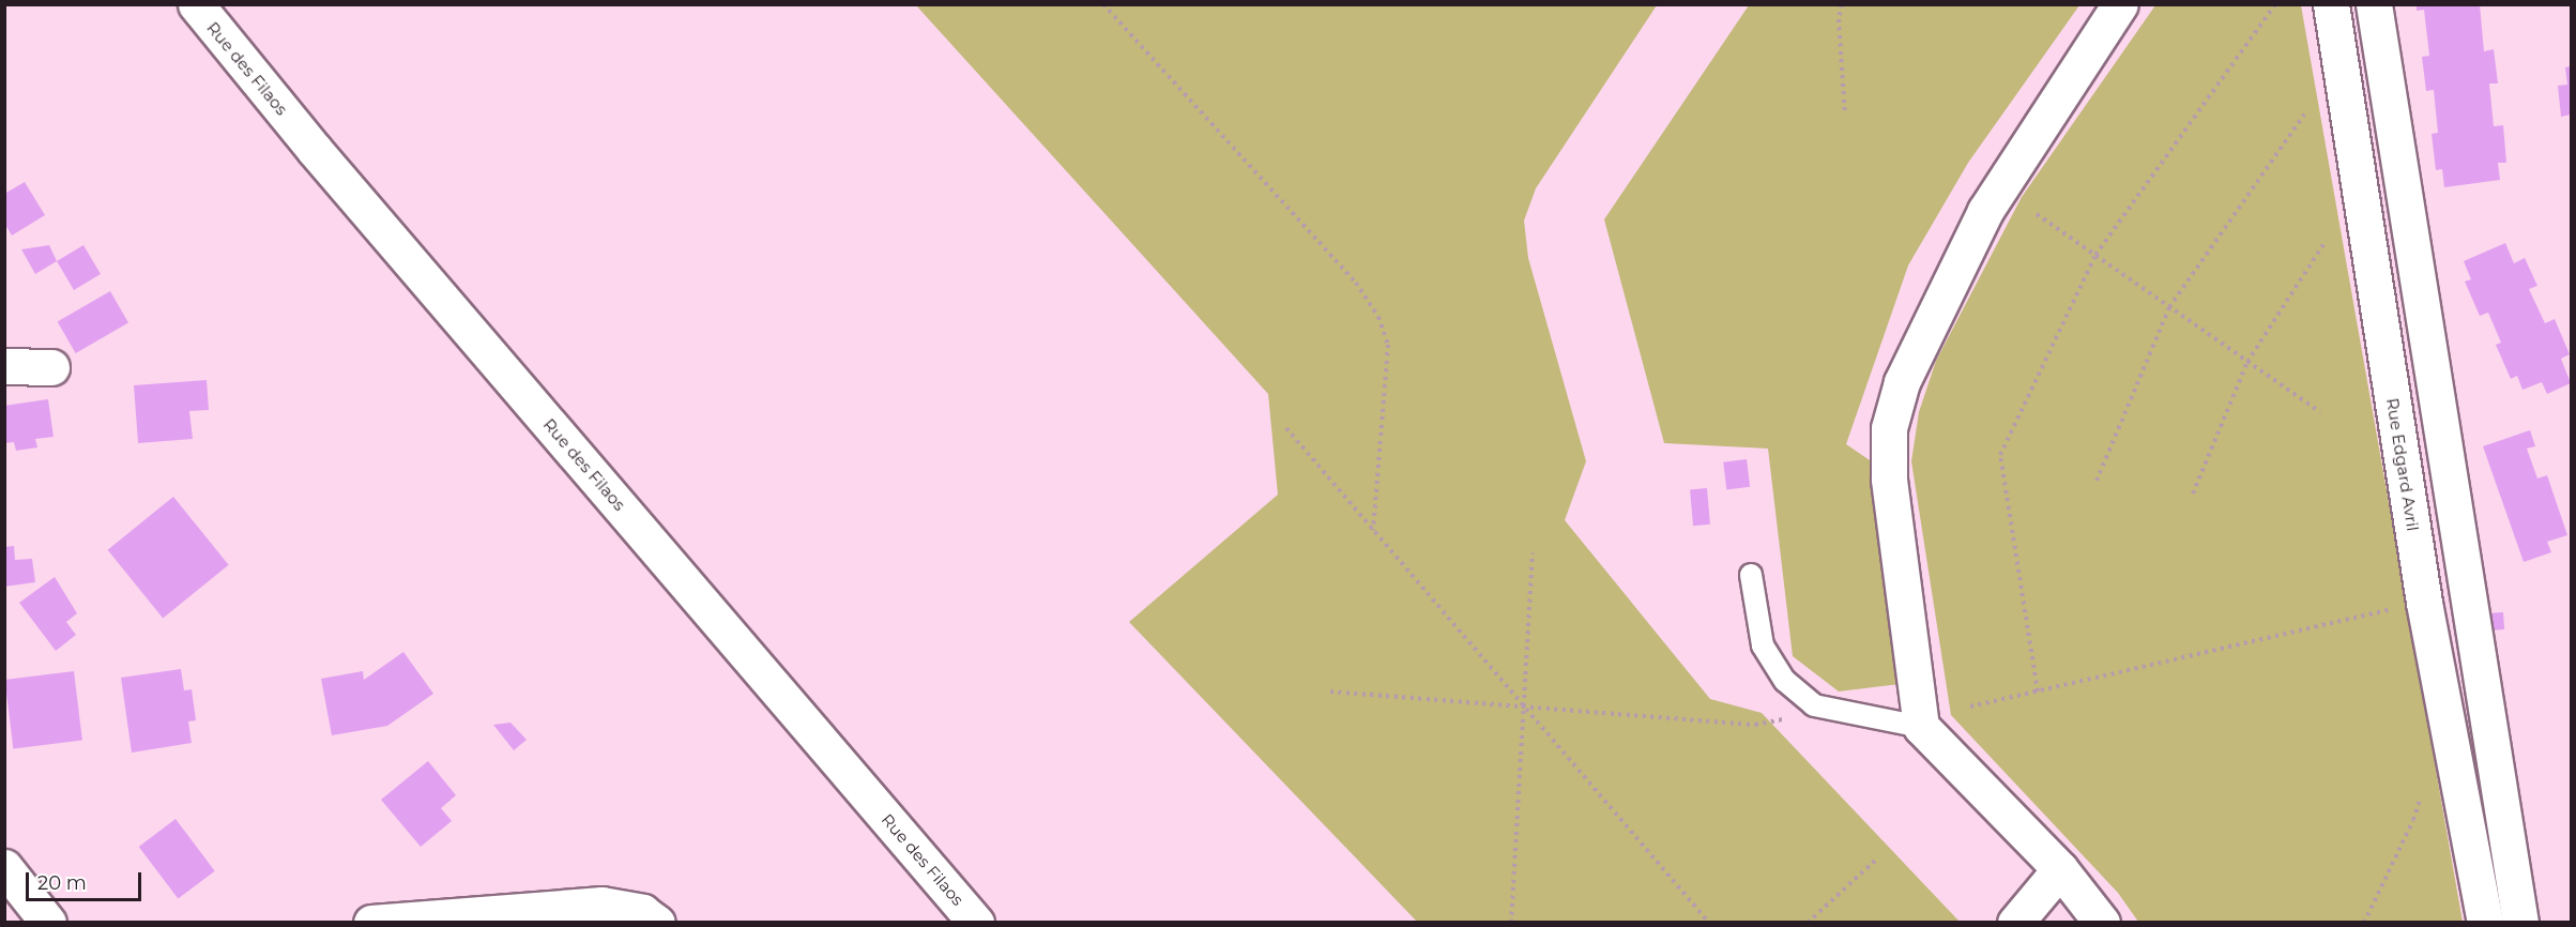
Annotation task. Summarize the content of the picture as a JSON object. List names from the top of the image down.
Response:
{
  "streets": {
    "street": ["Rue des Filaos", "Rue Edgard Avril"]
  },
  "scale_bar": "20 m"
}
